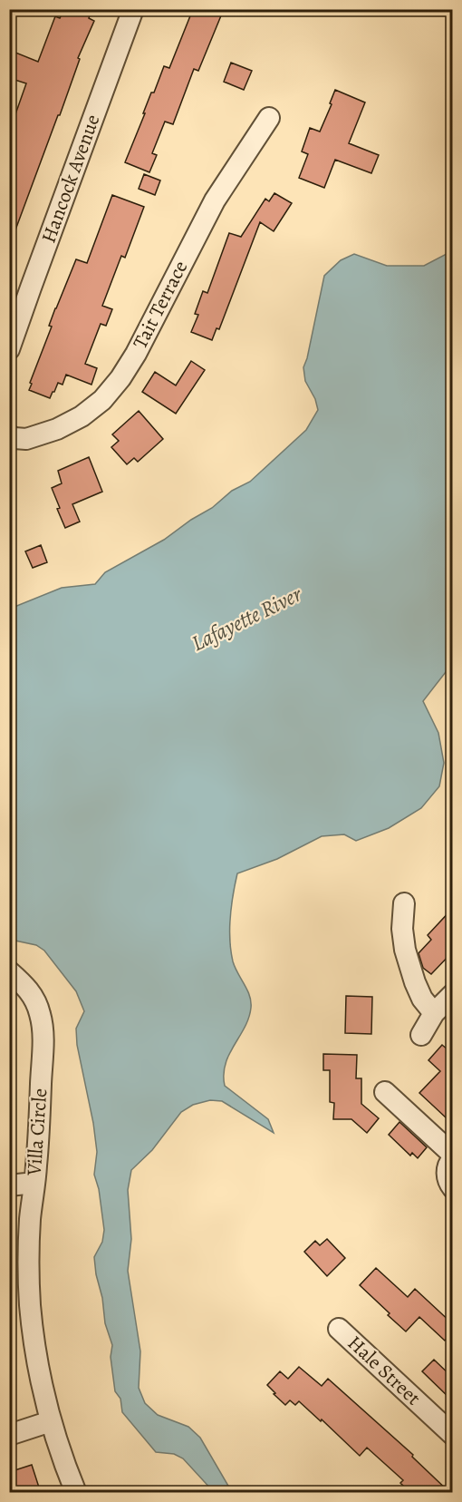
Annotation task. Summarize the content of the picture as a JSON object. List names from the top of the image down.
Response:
{
  "streets": {
    "street": [
      "Hancock Avenue",
      "Tait Terrace",
      "Villa Circle",
      "Hale Street"
    ]
  },
  "water": ["Lafayette River"]
}
